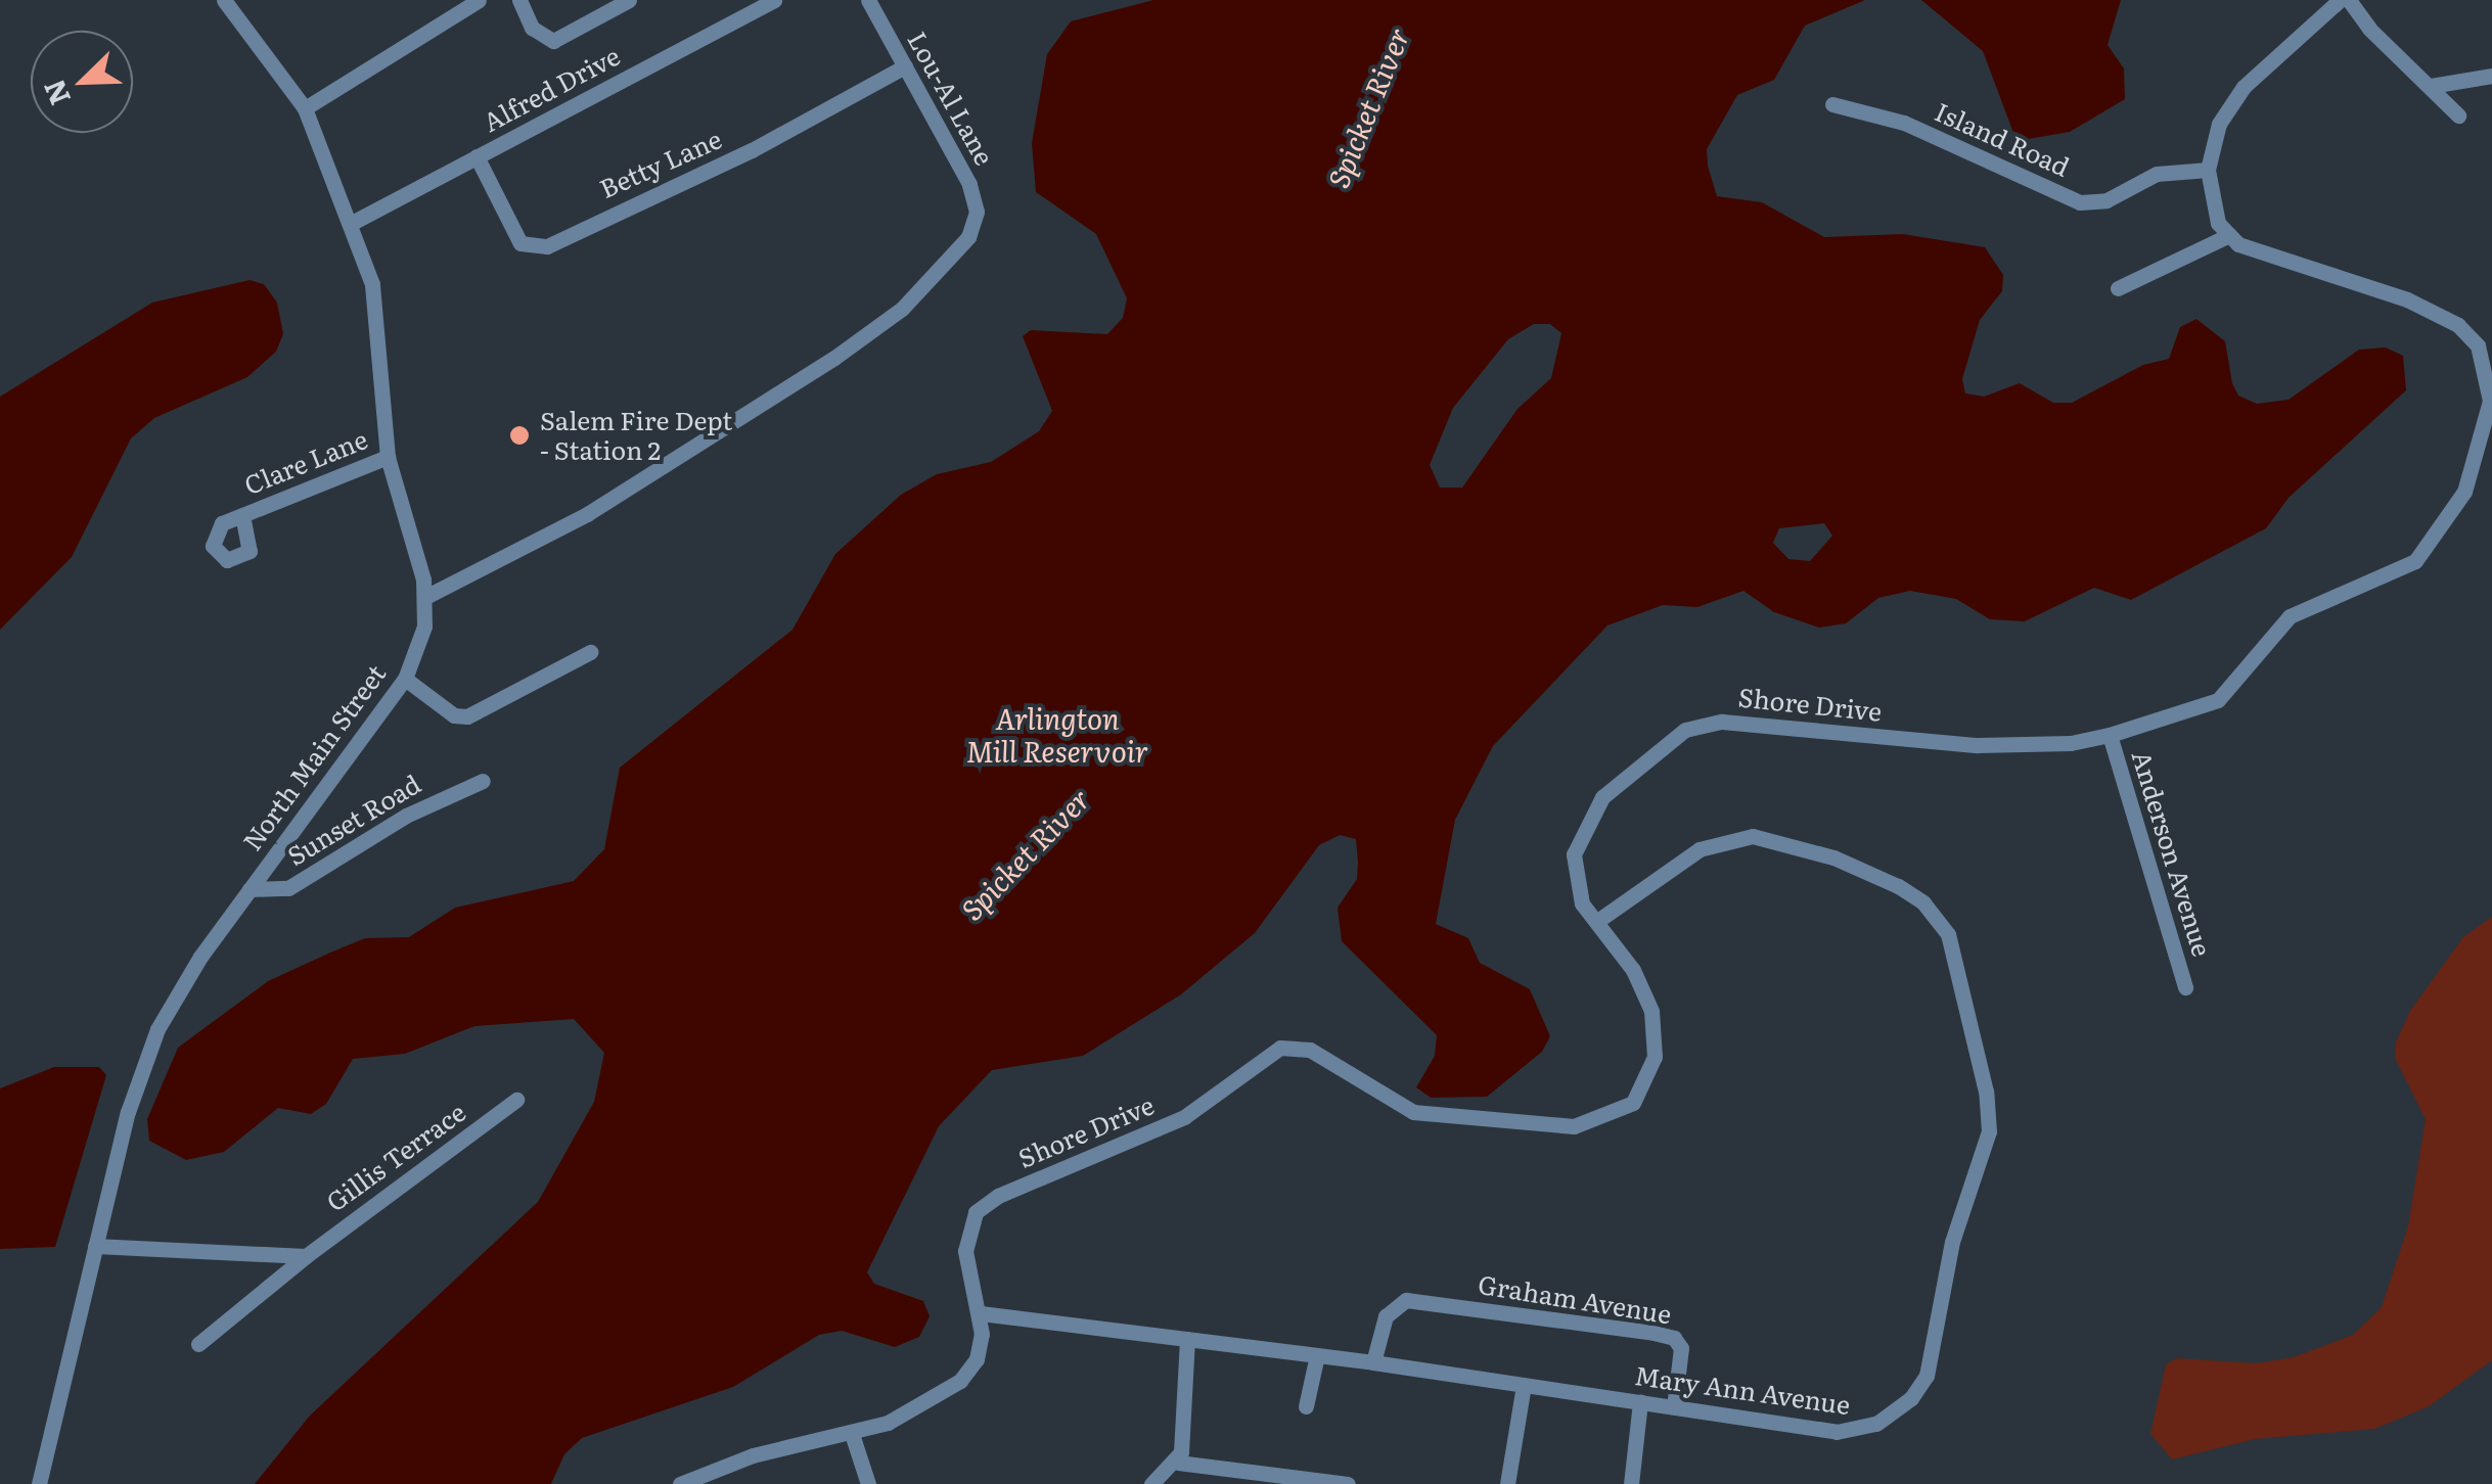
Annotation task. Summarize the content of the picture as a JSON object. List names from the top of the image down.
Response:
{
  "streets": {
    "street": [
      "Alfred Drive",
      "Lou-Al Lane",
      "Island Road",
      "Betty Lane",
      "Clare Lane",
      "Shore Drive",
      "North Main Street",
      "Sunset Road",
      "Anderson Avenue",
      "Gillis Terrace",
      "Graham Avenue",
      "Mary Ann Avenue"
    ]
  },
  "crossings": [
    ["Alfred Drive", "Betty Lane"],
    ["Alfred Drive", "North Main Street"],
    ["Lou-Al Lane", "Betty Lane"],
    ["Lou-Al Lane", "North Main Street"],
    ["Clare Lane", "North Main Street"],
    ["Shore Drive", "Anderson Avenue"],
    ["Shore Drive", "Mary Ann Avenue"],
    ["North Main Street", "Sunset Road"],
    ["Graham Avenue", "Mary Ann Avenue"]
  ],
  "water": ["Spicket River", "Arlington Mill Reservoir"],
  "places": ["Salem Fire Dept - Station 2"],
  "north": "bottom left"
}
